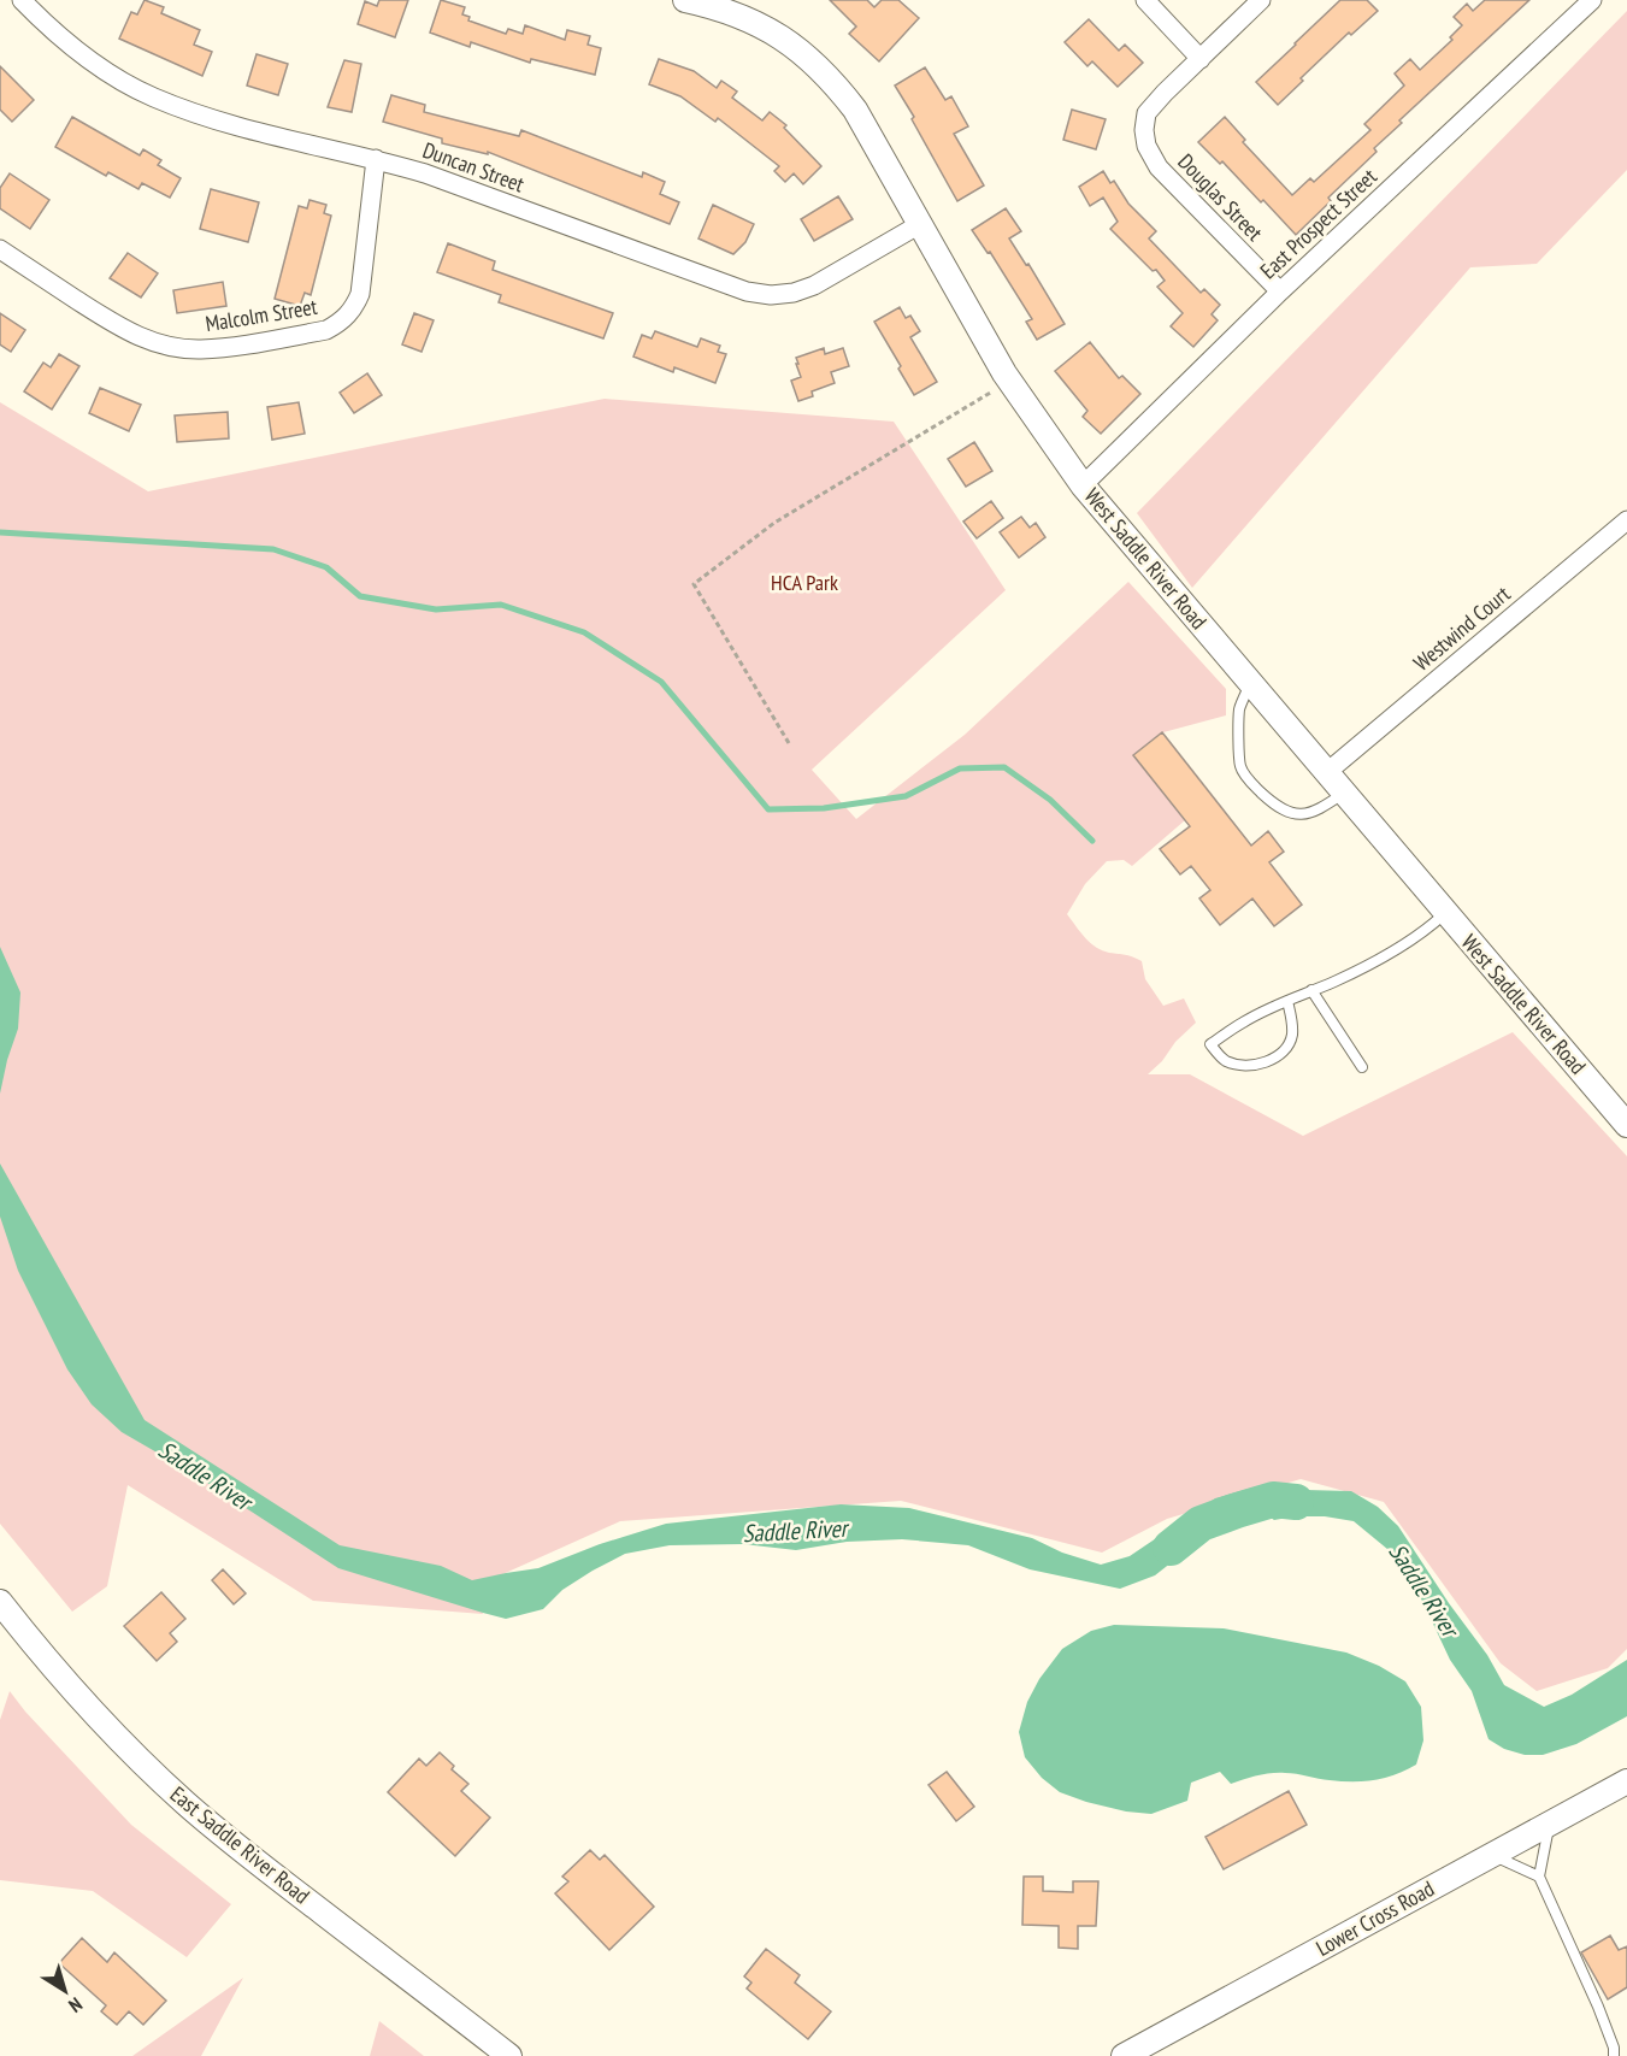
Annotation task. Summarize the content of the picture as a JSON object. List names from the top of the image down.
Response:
{
  "streets": {
    "street": [
      "Duncan Street",
      "Douglas Street",
      "East Prospect Street",
      "Malcolm Street",
      "West Saddle River Road",
      "Westwind Court",
      "East Saddle River Road",
      "Lower Cross Road"
    ]
  },
  "crossings": [
    ["Duncan Street", "Malcolm Street"],
    ["Duncan Street", "West Saddle River Road"],
    ["Douglas Street", "East Prospect Street"],
    ["East Prospect Street", "West Saddle River Road"],
    ["West Saddle River Road", "Westwind Court"]
  ],
  "water": ["Saddle River"],
  "parks": ["HCA Park"],
  "north": "bottom right"
}
